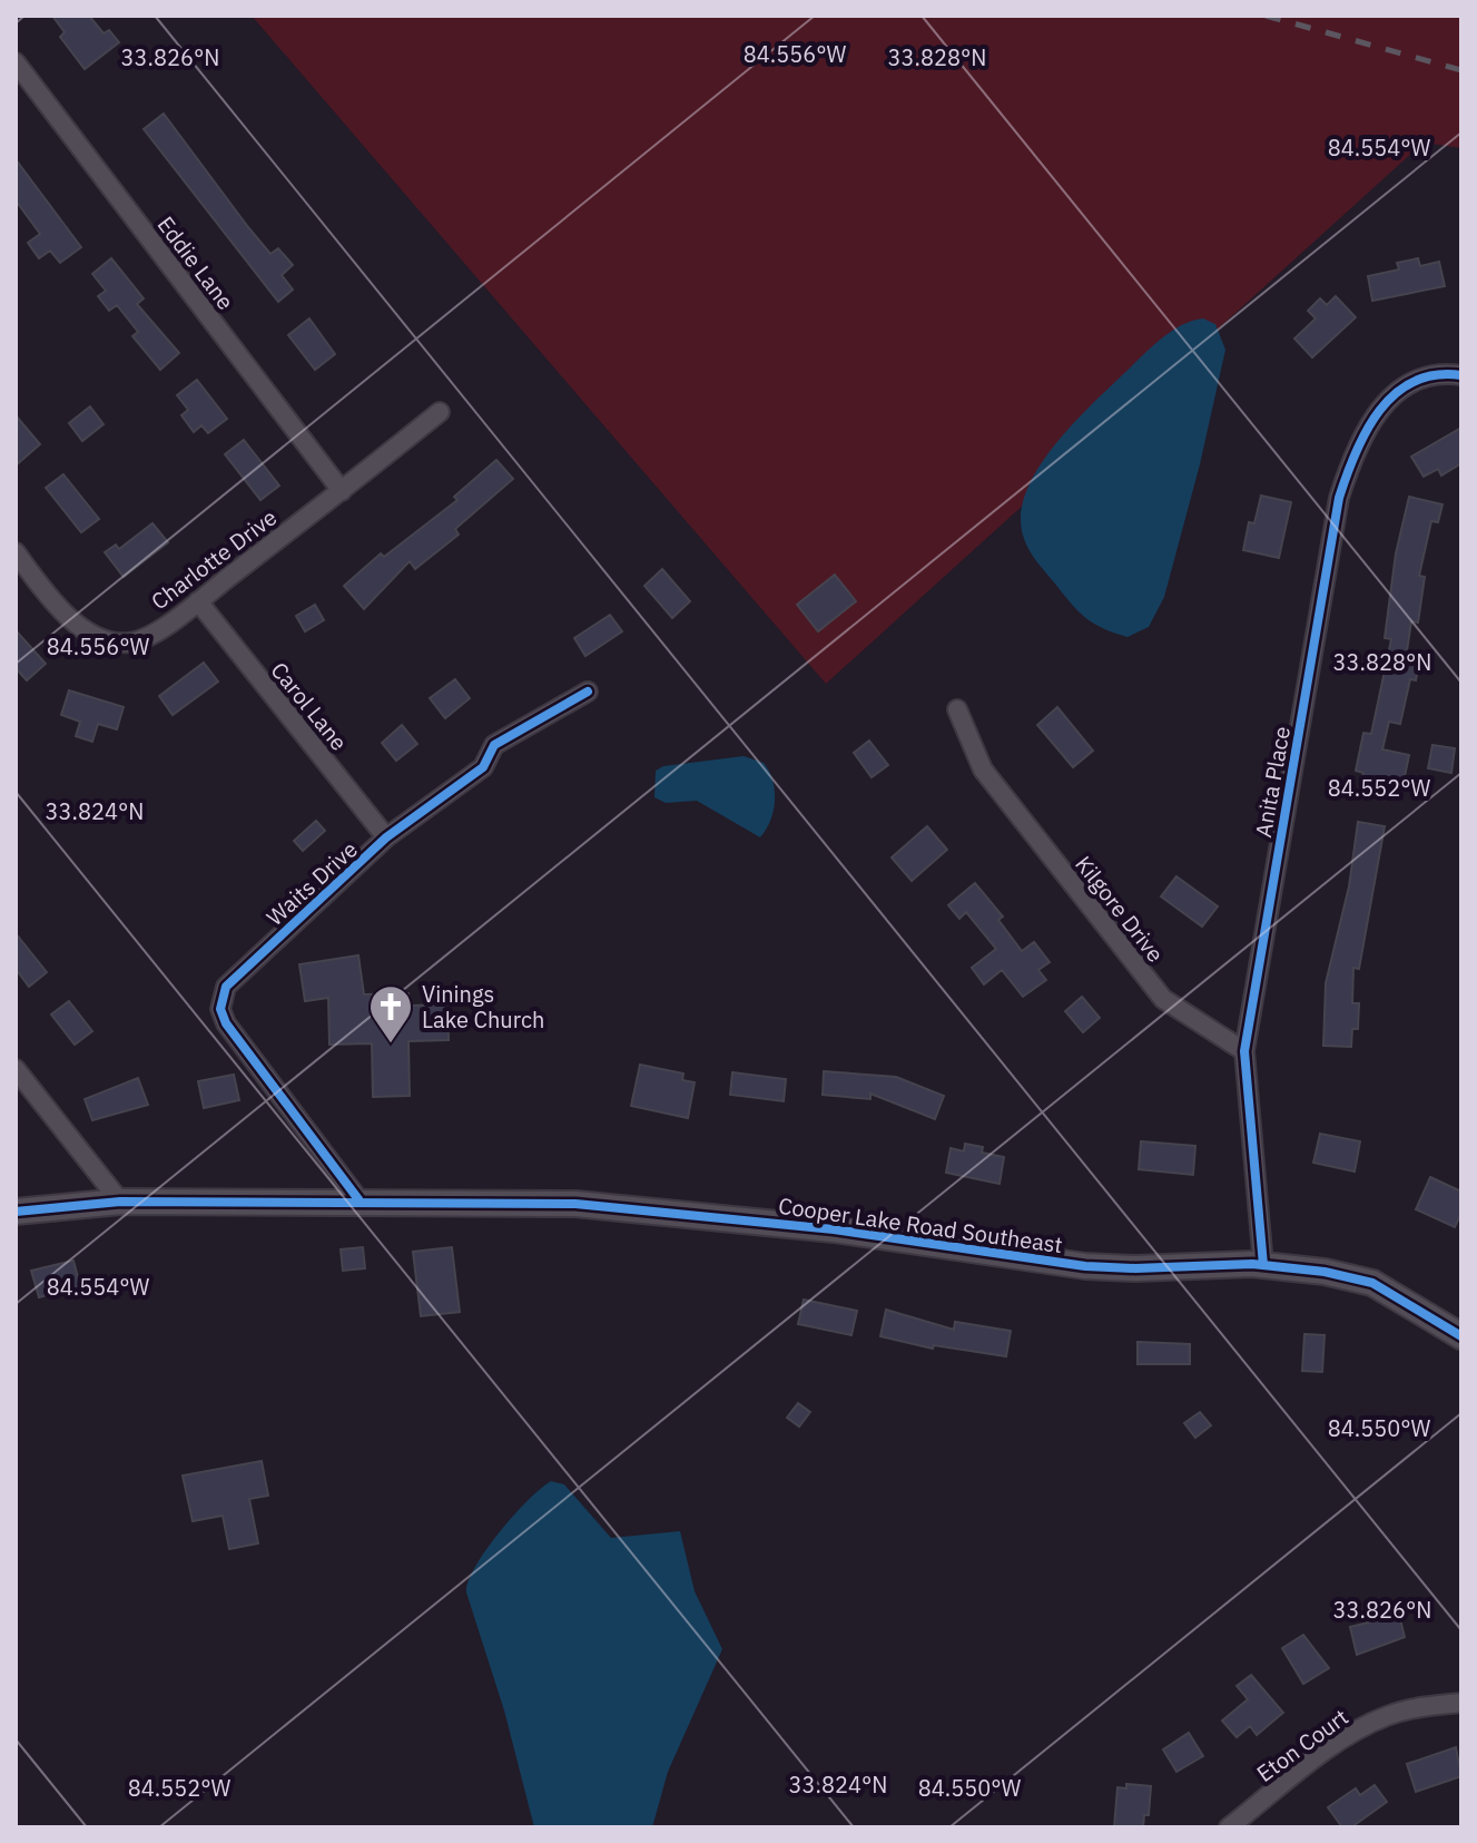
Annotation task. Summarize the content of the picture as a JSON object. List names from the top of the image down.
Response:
{
  "streets": {
    "street": [
      "Eddie Lane",
      "Charlotte Drive",
      "Carol Lane",
      "Anita Place",
      "Waits Drive",
      "Kilgore Drive",
      "Cooper Lake Road Southeast",
      "Eton Court"
    ]
  },
  "crossings": [
    ["Eddie Lane", "Charlotte Drive"],
    ["Charlotte Drive", "Carol Lane"],
    ["Carol Lane", "Waits Drive"],
    ["Anita Place", "Kilgore Drive"],
    ["Anita Place", "Cooper Lake Road Southeast"],
    ["Waits Drive", "Cooper Lake Road Southeast"]
  ],
  "places": {
    "church": ["Vinings Lake Church"]
  },
  "coordinates": [
    "84.556°W",
    "33.826°N",
    "33.828°N",
    "84.554°W",
    "84.552°W",
    "33.824°N",
    "84.550°W"
  ]
}
